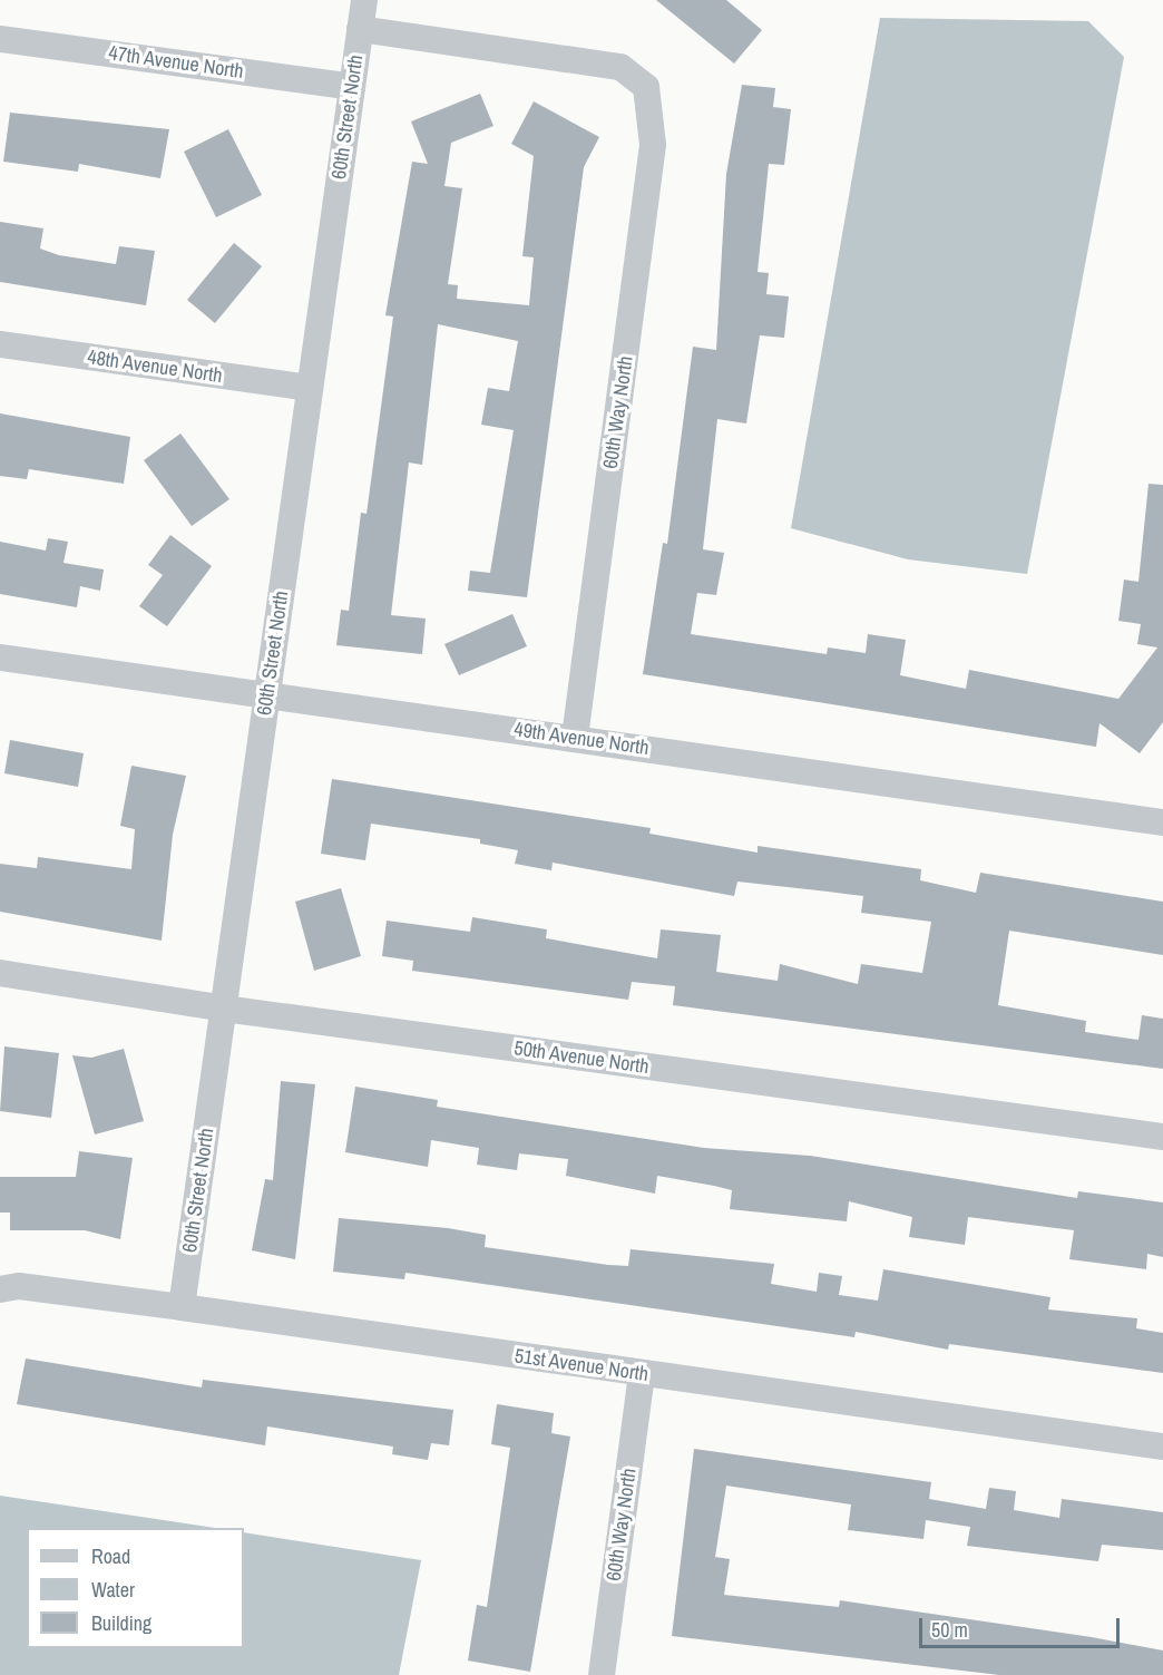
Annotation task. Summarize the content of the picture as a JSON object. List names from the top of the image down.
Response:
{
  "streets": {
    "street": [
      "47th Avenue North",
      "60th Street North",
      "48th Avenue North",
      "60th Way North",
      "49th Avenue North",
      "50th Avenue North",
      "51st Avenue North"
    ]
  },
  "crossings": [
    ["47th Avenue North", "60th Street North"],
    ["60th Street North", "48th Avenue North"],
    ["60th Street North", "60th Way North"],
    ["60th Street North", "49th Avenue North"],
    ["60th Street North", "50th Avenue North"],
    ["60th Street North", "51st Avenue North"],
    ["60th Way North", "49th Avenue North"],
    ["60th Way North", "51st Avenue North"]
  ],
  "legend": ["Road", "Water", "Building"],
  "scale_bar": "50 m"
}
